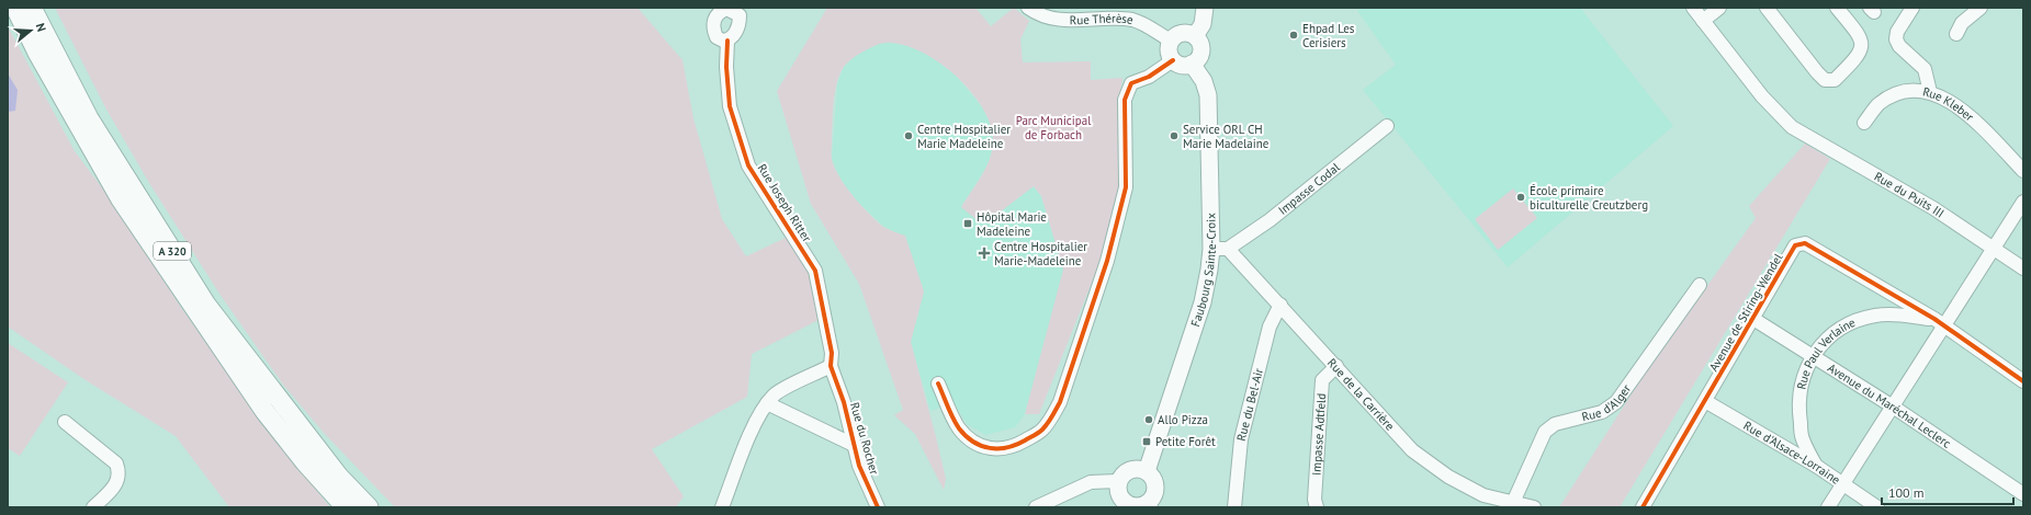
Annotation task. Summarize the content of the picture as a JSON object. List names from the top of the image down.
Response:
{
  "streets": {
    "highway": ["A 320"],
    "main road": ["Faubourg Sainte-Croix"],
    "street": [
      "Rue Thérèse",
      "Rue Kleber",
      "Impasse Codal",
      "Rue du Puits III",
      "Rue Joseph Ritter",
      "Avenue de Stiring-Wendel",
      "Rue Paul Verlaine",
      "Rue de la Carrière",
      "Rue d'Alger",
      "Rue du Bel-Air",
      "Avenue du Maréchal Leclerc",
      "Impasse Adtfeld",
      "Rue du Rocher",
      "Rue d'Alsace-Lorraine"
    ]
  },
  "crossings": [
    ["Rue Thérèse", "Faubourg Sainte-Croix"],
    ["Impasse Codal", "Rue de la Carrière"],
    ["Rue Joseph Ritter", "Rue du Rocher"],
    ["Avenue de Stiring-Wendel", "Rue Paul Verlaine"],
    ["Avenue de Stiring-Wendel", "Avenue du Maréchal Leclerc"],
    ["Avenue de Stiring-Wendel", "Rue d'Alsace-Lorraine"],
    ["Rue Paul Verlaine", "Avenue du Maréchal Leclerc"],
    ["Rue Paul Verlaine", "Rue d'Alsace-Lorraine"],
    ["Rue de la Carrière", "Rue d'Alger"],
    ["Rue de la Carrière", "Rue du Bel-Air"],
    ["Rue de la Carrière", "Impasse Adtfeld"]
  ],
  "parks": ["Parc Municipal de Forbach"],
  "places": {
    "other": [
      "Ehpad Les Cerisiers",
      "Centre Hospitalier Marie Madeleine",
      "Service ORL CH Marie Madelaine",
      "École primaire biculturelle Creutzberg",
      "Allo Pizza"
    ],
    "transit": ["Hôpital Marie Madeleine", "Petite Forêt"],
    "health": ["Centre Hospitalier Marie-Madeleine"]
  },
  "scale_bar": "100 m",
  "north": "right"
}
